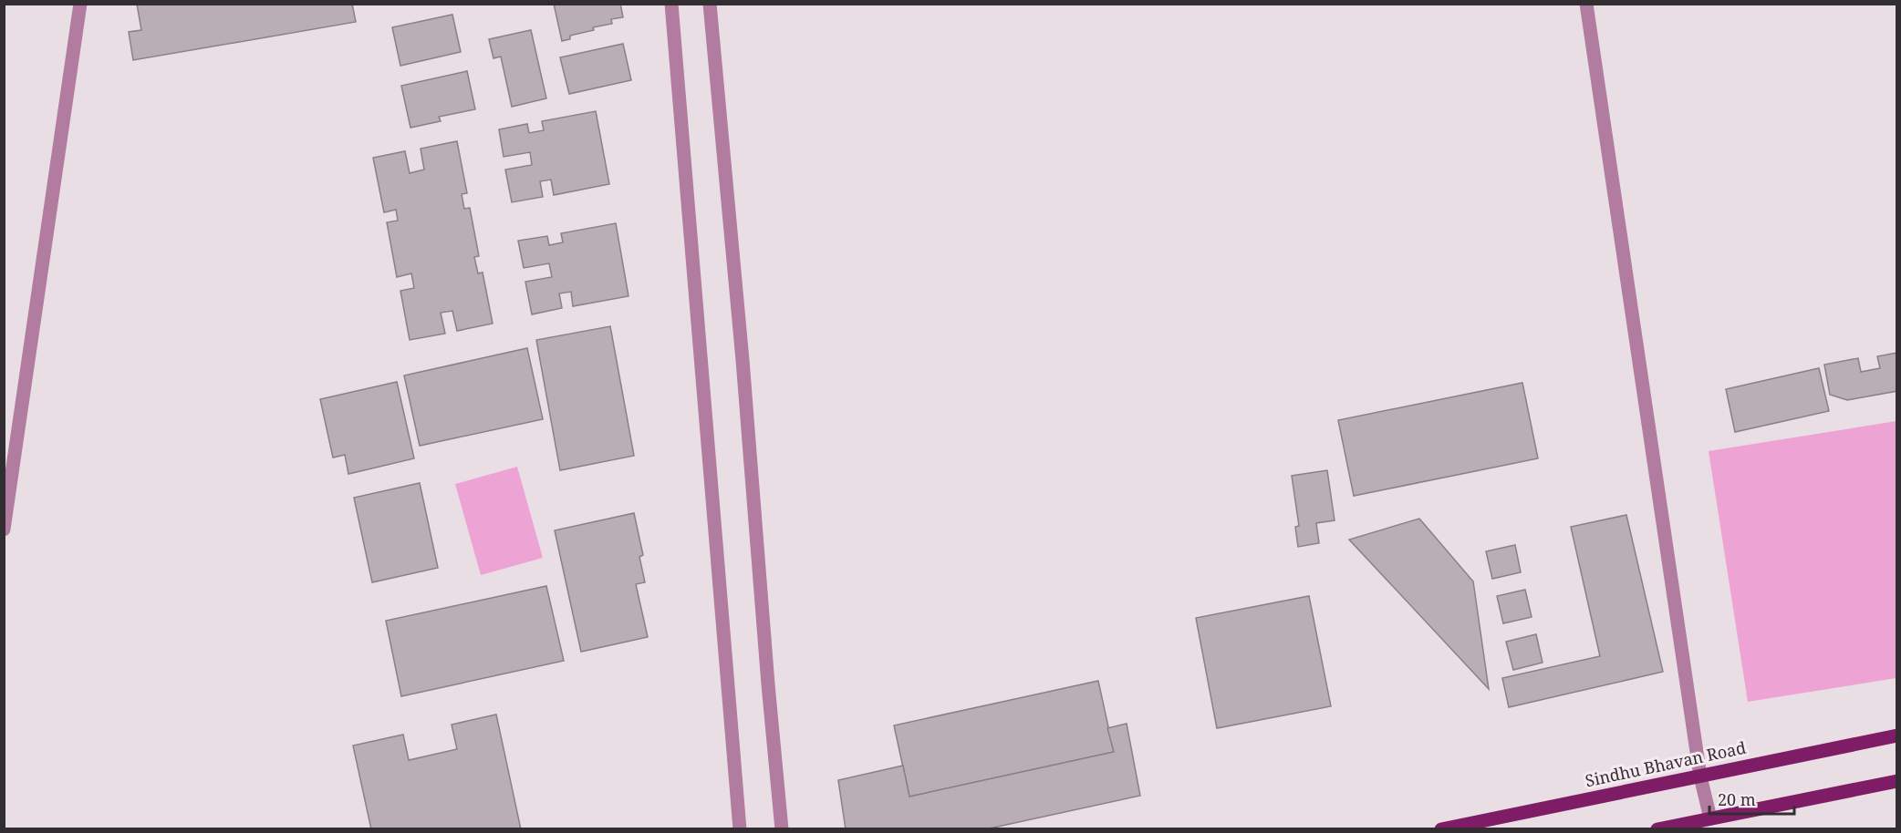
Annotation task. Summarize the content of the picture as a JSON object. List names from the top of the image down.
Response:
{
  "streets": {
    "main road": ["Sindhu Bhavan Road"]
  },
  "scale_bar": "20 m"
}
